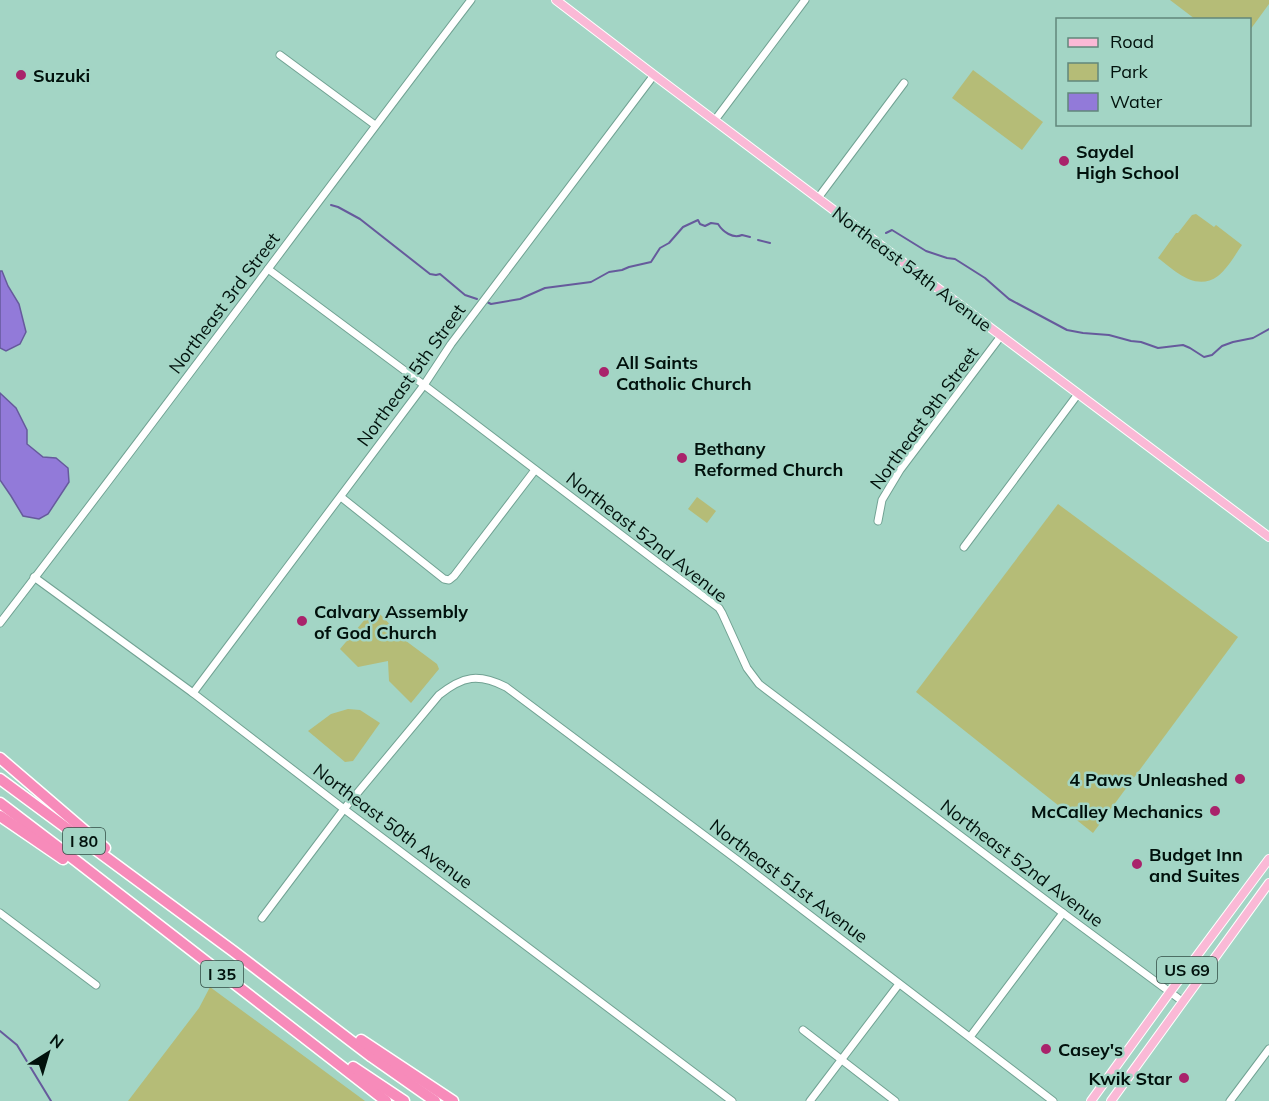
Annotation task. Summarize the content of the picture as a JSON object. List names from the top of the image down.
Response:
{
  "streets": {
    "highway": ["I 80", "I 35"],
    "main road": ["Northeast 54th Avenue", "US 69"],
    "street": [
      "Northeast 3rd Street",
      "Northeast 5th Street",
      "Northeast 9th Street",
      "Northeast 52nd Avenue",
      "Northeast 50th Avenue",
      "Northeast 51st Avenue"
    ]
  },
  "crossings": [
    ["Northeast 54th Avenue", "Northeast 5th Street"],
    ["Northeast 54th Avenue", "Northeast 9th Street"],
    ["Northeast 3rd Street", "Northeast 52nd Avenue"],
    ["Northeast 3rd Street", "Northeast 50th Avenue"],
    ["Northeast 5th Street", "Northeast 52nd Avenue"],
    ["Northeast 5th Street", "Northeast 50th Avenue"],
    ["Northeast 52nd Avenue", "US 69"],
    ["Northeast 50th Avenue", "Northeast 51st Avenue"]
  ],
  "places": [
    "Suzuki",
    "Saydel High School",
    "All Saints Catholic Church",
    "Bethany Reformed Church",
    "Calvary Assembly of God Church",
    "4 Paws Unleashed",
    "McCalley Mechanics",
    "Budget Inn and Suites",
    "Casey's",
    "Kwik Star"
  ],
  "legend": ["Road", "Park", "Water"],
  "north": "top right"
}
